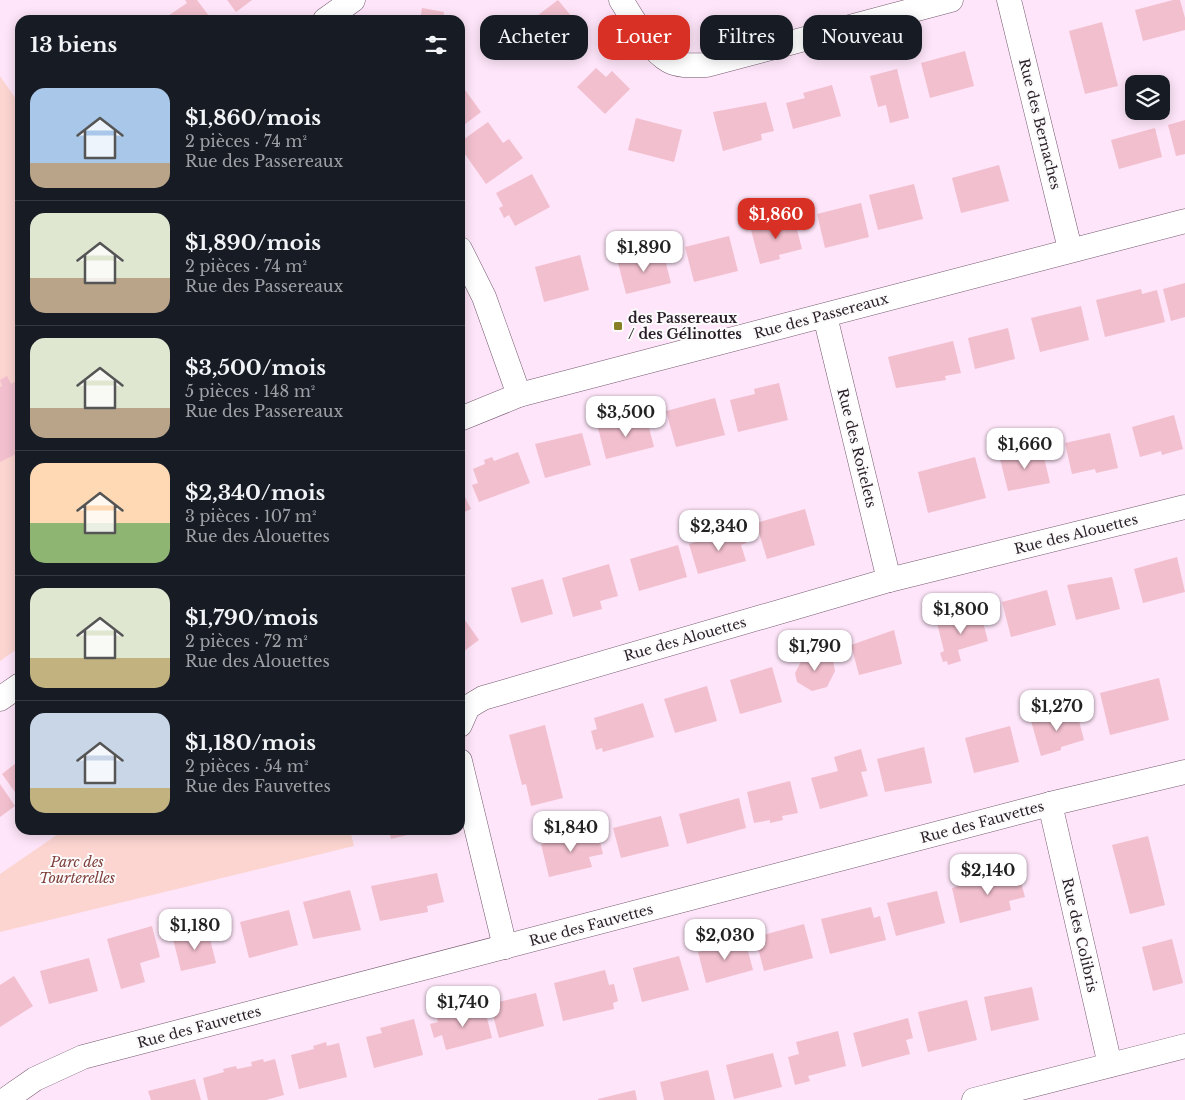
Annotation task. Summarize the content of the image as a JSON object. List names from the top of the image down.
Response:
{
  "streets": {
    "street": [
      "Rue des Bernaches",
      "Rue des Passereaux",
      "Rue des Roitelets",
      "Rue des Alouettes",
      "Rue des Fauvettes",
      "Rue des Colibris"
    ]
  },
  "crossings": [
    ["Rue des Bernaches", "Rue des Passereaux"],
    ["Rue des Passereaux", "Rue des Roitelets"],
    ["Rue des Roitelets", "Rue des Alouettes"],
    ["Rue des Fauvettes", "Rue des Colibris"]
  ],
  "parks": ["Parc des Tourterelles"],
  "places": {
    "transit": ["des Passereaux / des Gélinottes"]
  },
  "page": {
    "chip": [
      "Acheter",
      "Louer",
      "Filtres",
      "Nouveau"
    ],
    "heading": "13 biens",
    "list": [
      {
        "name": "$1,860/mois",
        "note": "2 pièces · 74 m² · Rue des Passereaux"
      },
      {
        "name": "$1,890/mois",
        "note": "2 pièces · 74 m² · Rue des Passereaux"
      },
      {
        "name": "$3,500/mois",
        "note": "5 pièces · 148 m² · Rue des Passereaux"
      },
      {
        "name": "$2,340/mois",
        "note": "3 pièces · 107 m² · Rue des Alouettes"
      },
      {
        "name": "$1,790/mois",
        "note": "2 pièces · 72 m² · Rue des Alouettes"
      },
      {
        "name": "$1,180/mois",
        "note": "2 pièces · 54 m² · Rue des Fauvettes"
      }
    ],
    "price": [
      "$1,860",
      "$1,890",
      "$3,500",
      "$1,660",
      "$2,340",
      "$1,800",
      "$1,790",
      "$1,270",
      "$1,840",
      "$2,140",
      "$1,180",
      "$2,030",
      "$1,740"
    ]
  }
}
